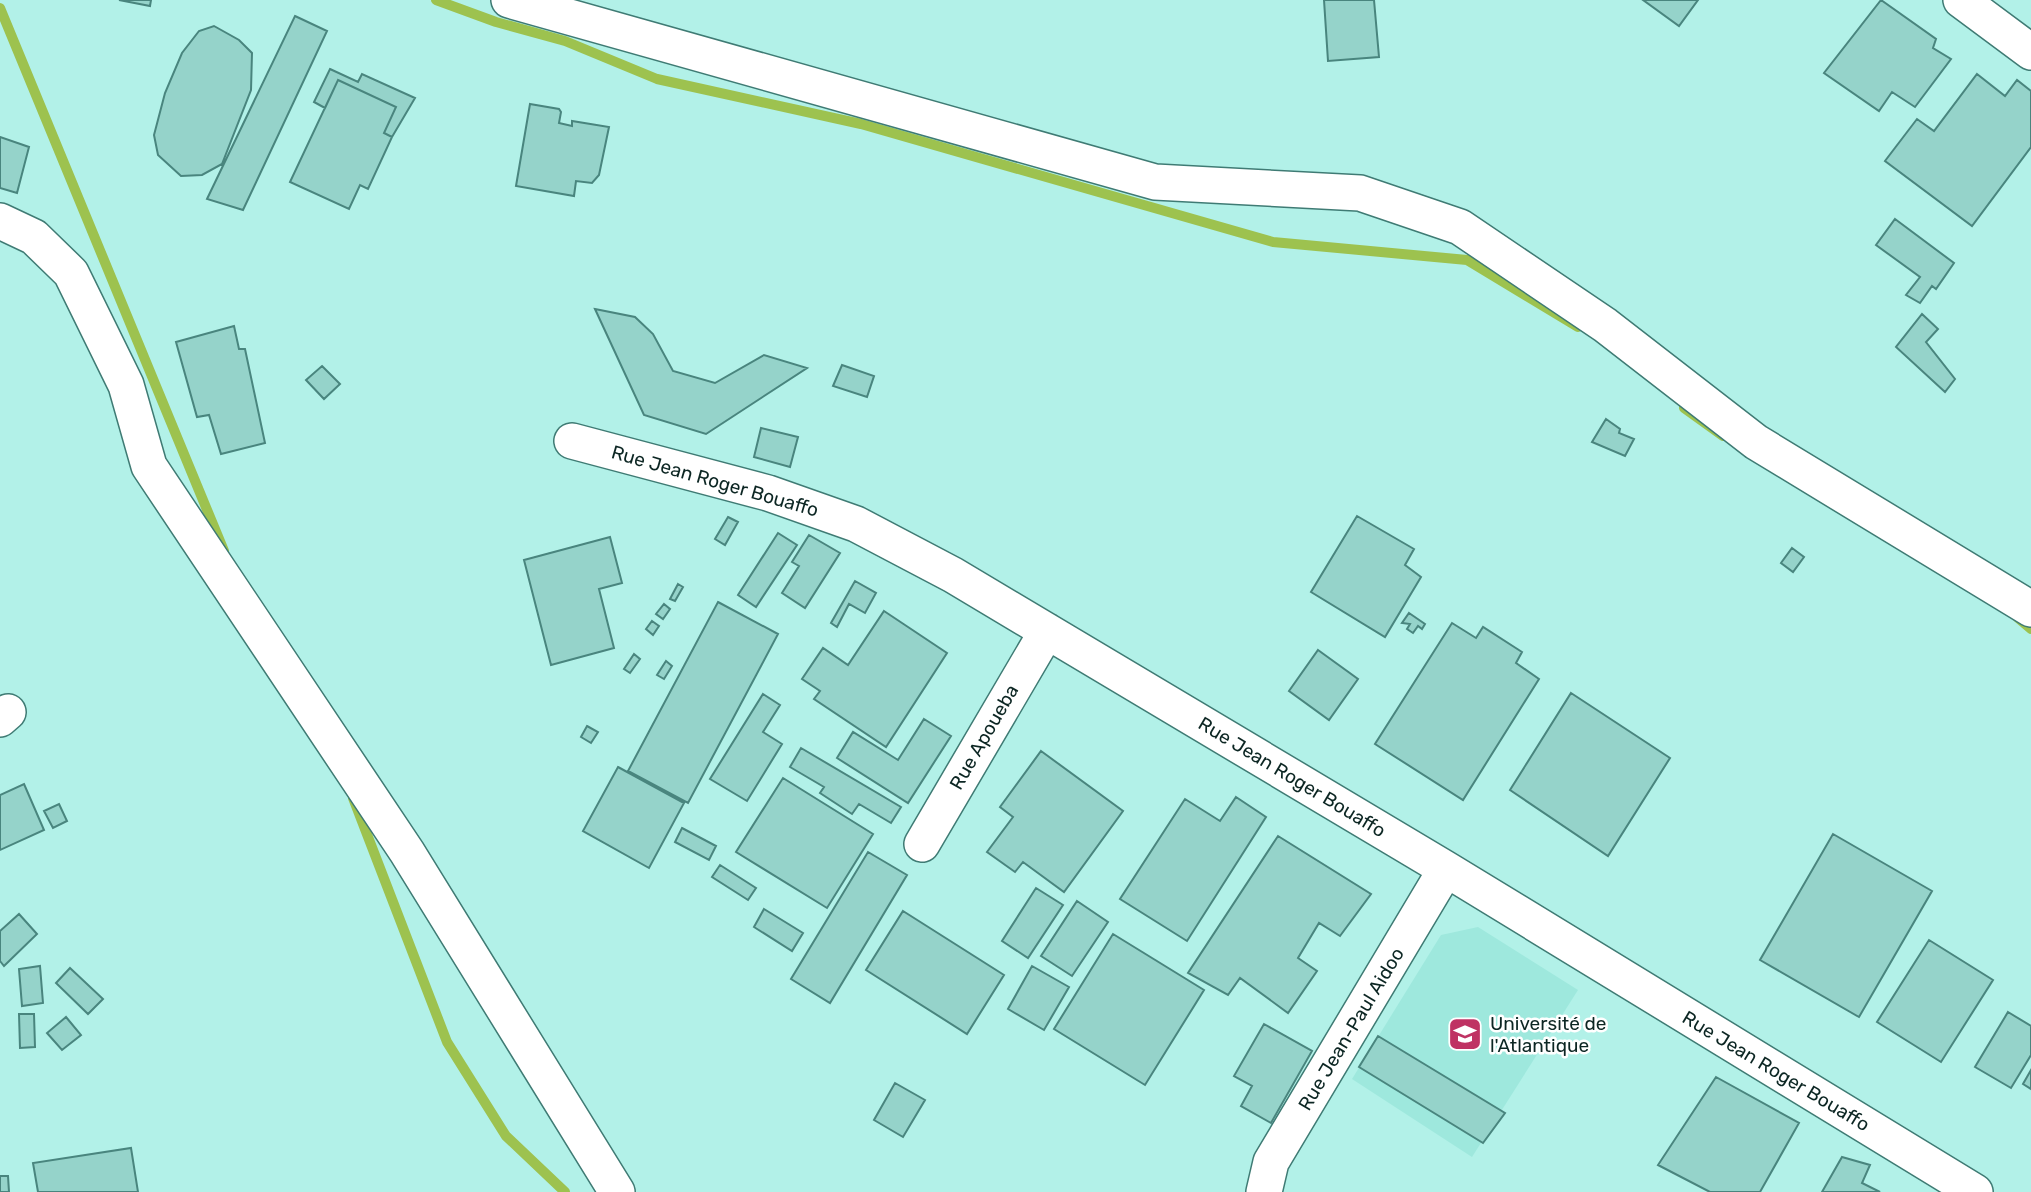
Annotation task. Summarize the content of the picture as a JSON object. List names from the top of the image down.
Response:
{
  "streets": {
    "street": ["Rue Jean Roger Bouaffo", "Rue Apoueba", "Rue Jean-Paul Aidoo"]
  },
  "crossings": [
    ["Rue Jean Roger Bouaffo", "Rue Apoueba"],
    ["Rue Jean Roger Bouaffo", "Rue Jean-Paul Aidoo"]
  ],
  "places": {
    "school or university": ["Université de l'Atlantique"]
  }
}
